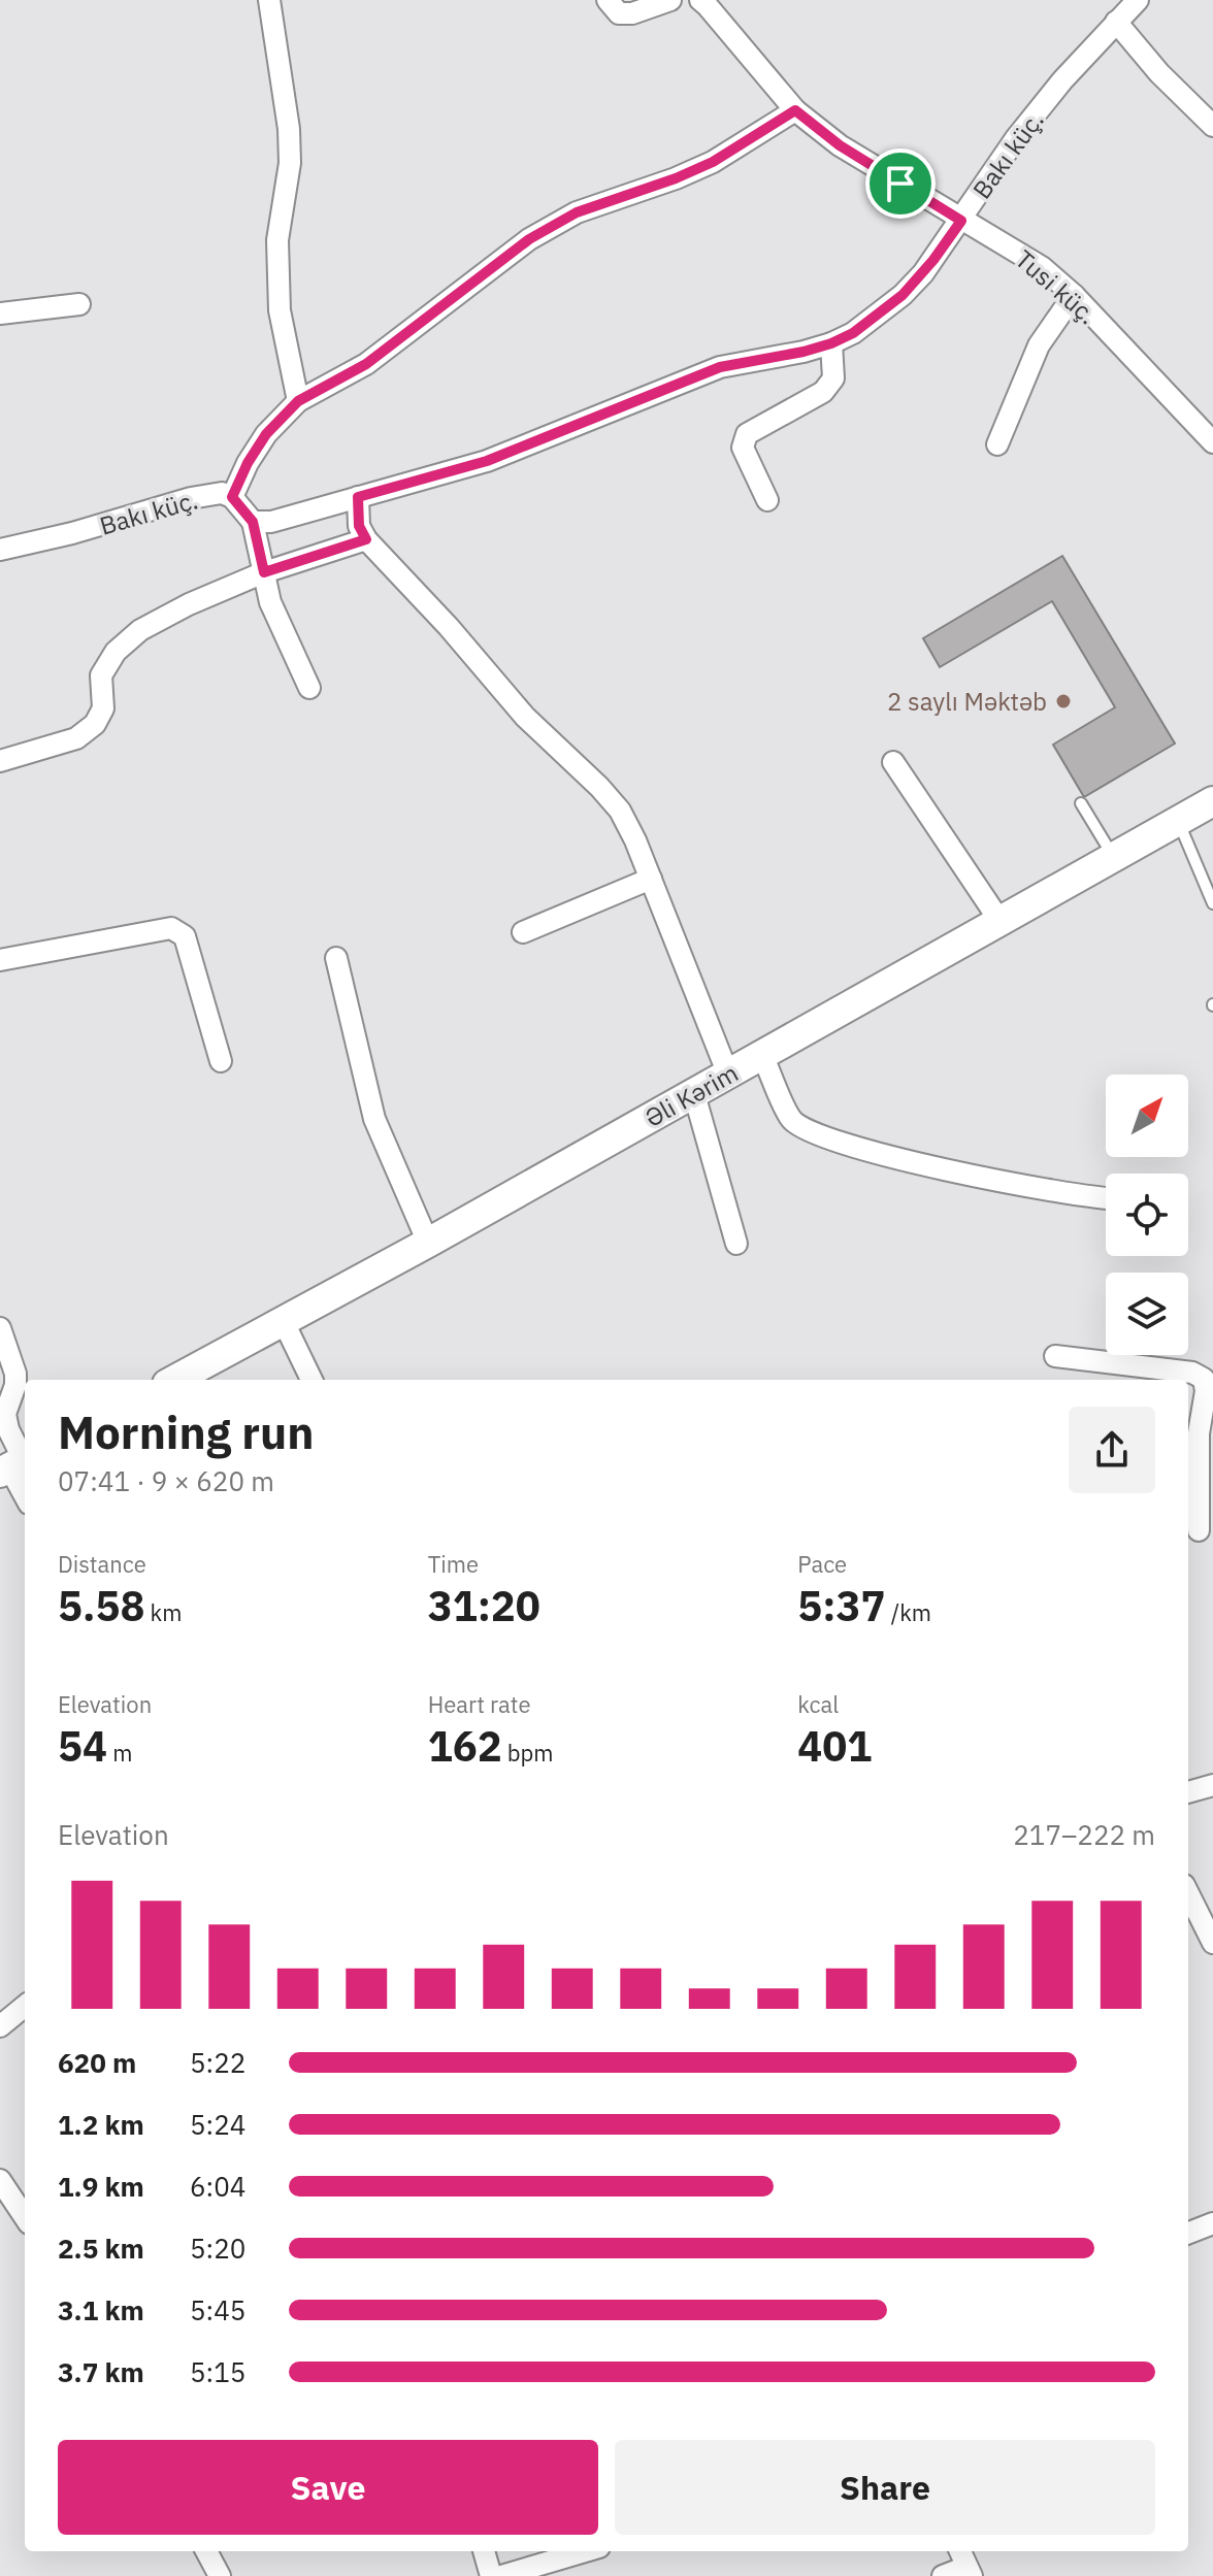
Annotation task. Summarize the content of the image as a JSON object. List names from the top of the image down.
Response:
{
  "streets": {
    "main road": ["Əli Kərim"],
    "street": ["Bakı küç.", "Tusi küç."]
  },
  "crossings": [
    ["Bakı küç.", "Tusi küç."]
  ],
  "places": ["2 saylı Məktəb"],
  "north": "top right",
  "page": {
    "heading": ["Morning run", "07:41 · 9 × 620 m"],
    "stats": [
      ["Distance", "5.58 km"],
      ["Time", "31:20"],
      ["Pace", "5:37 /km"],
      ["Elevation", "54 m"],
      ["Heart rate", "162 bpm"],
      ["kcal", "401"]
    ],
    "chart": ["Elevation", "217–222 m"],
    "list": [
      {
        "name": "620 m",
        "note": "5:22"
      },
      {
        "name": "1.2 km",
        "note": "5:24"
      },
      {
        "name": "1.9 km",
        "note": "6:04"
      },
      {
        "name": "2.5 km",
        "note": "5:20"
      },
      {
        "name": "3.1 km",
        "note": "5:45"
      },
      {
        "name": "3.7 km",
        "note": "5:15"
      }
    ],
    "buttons": ["Save", "Share"]
  }
}
